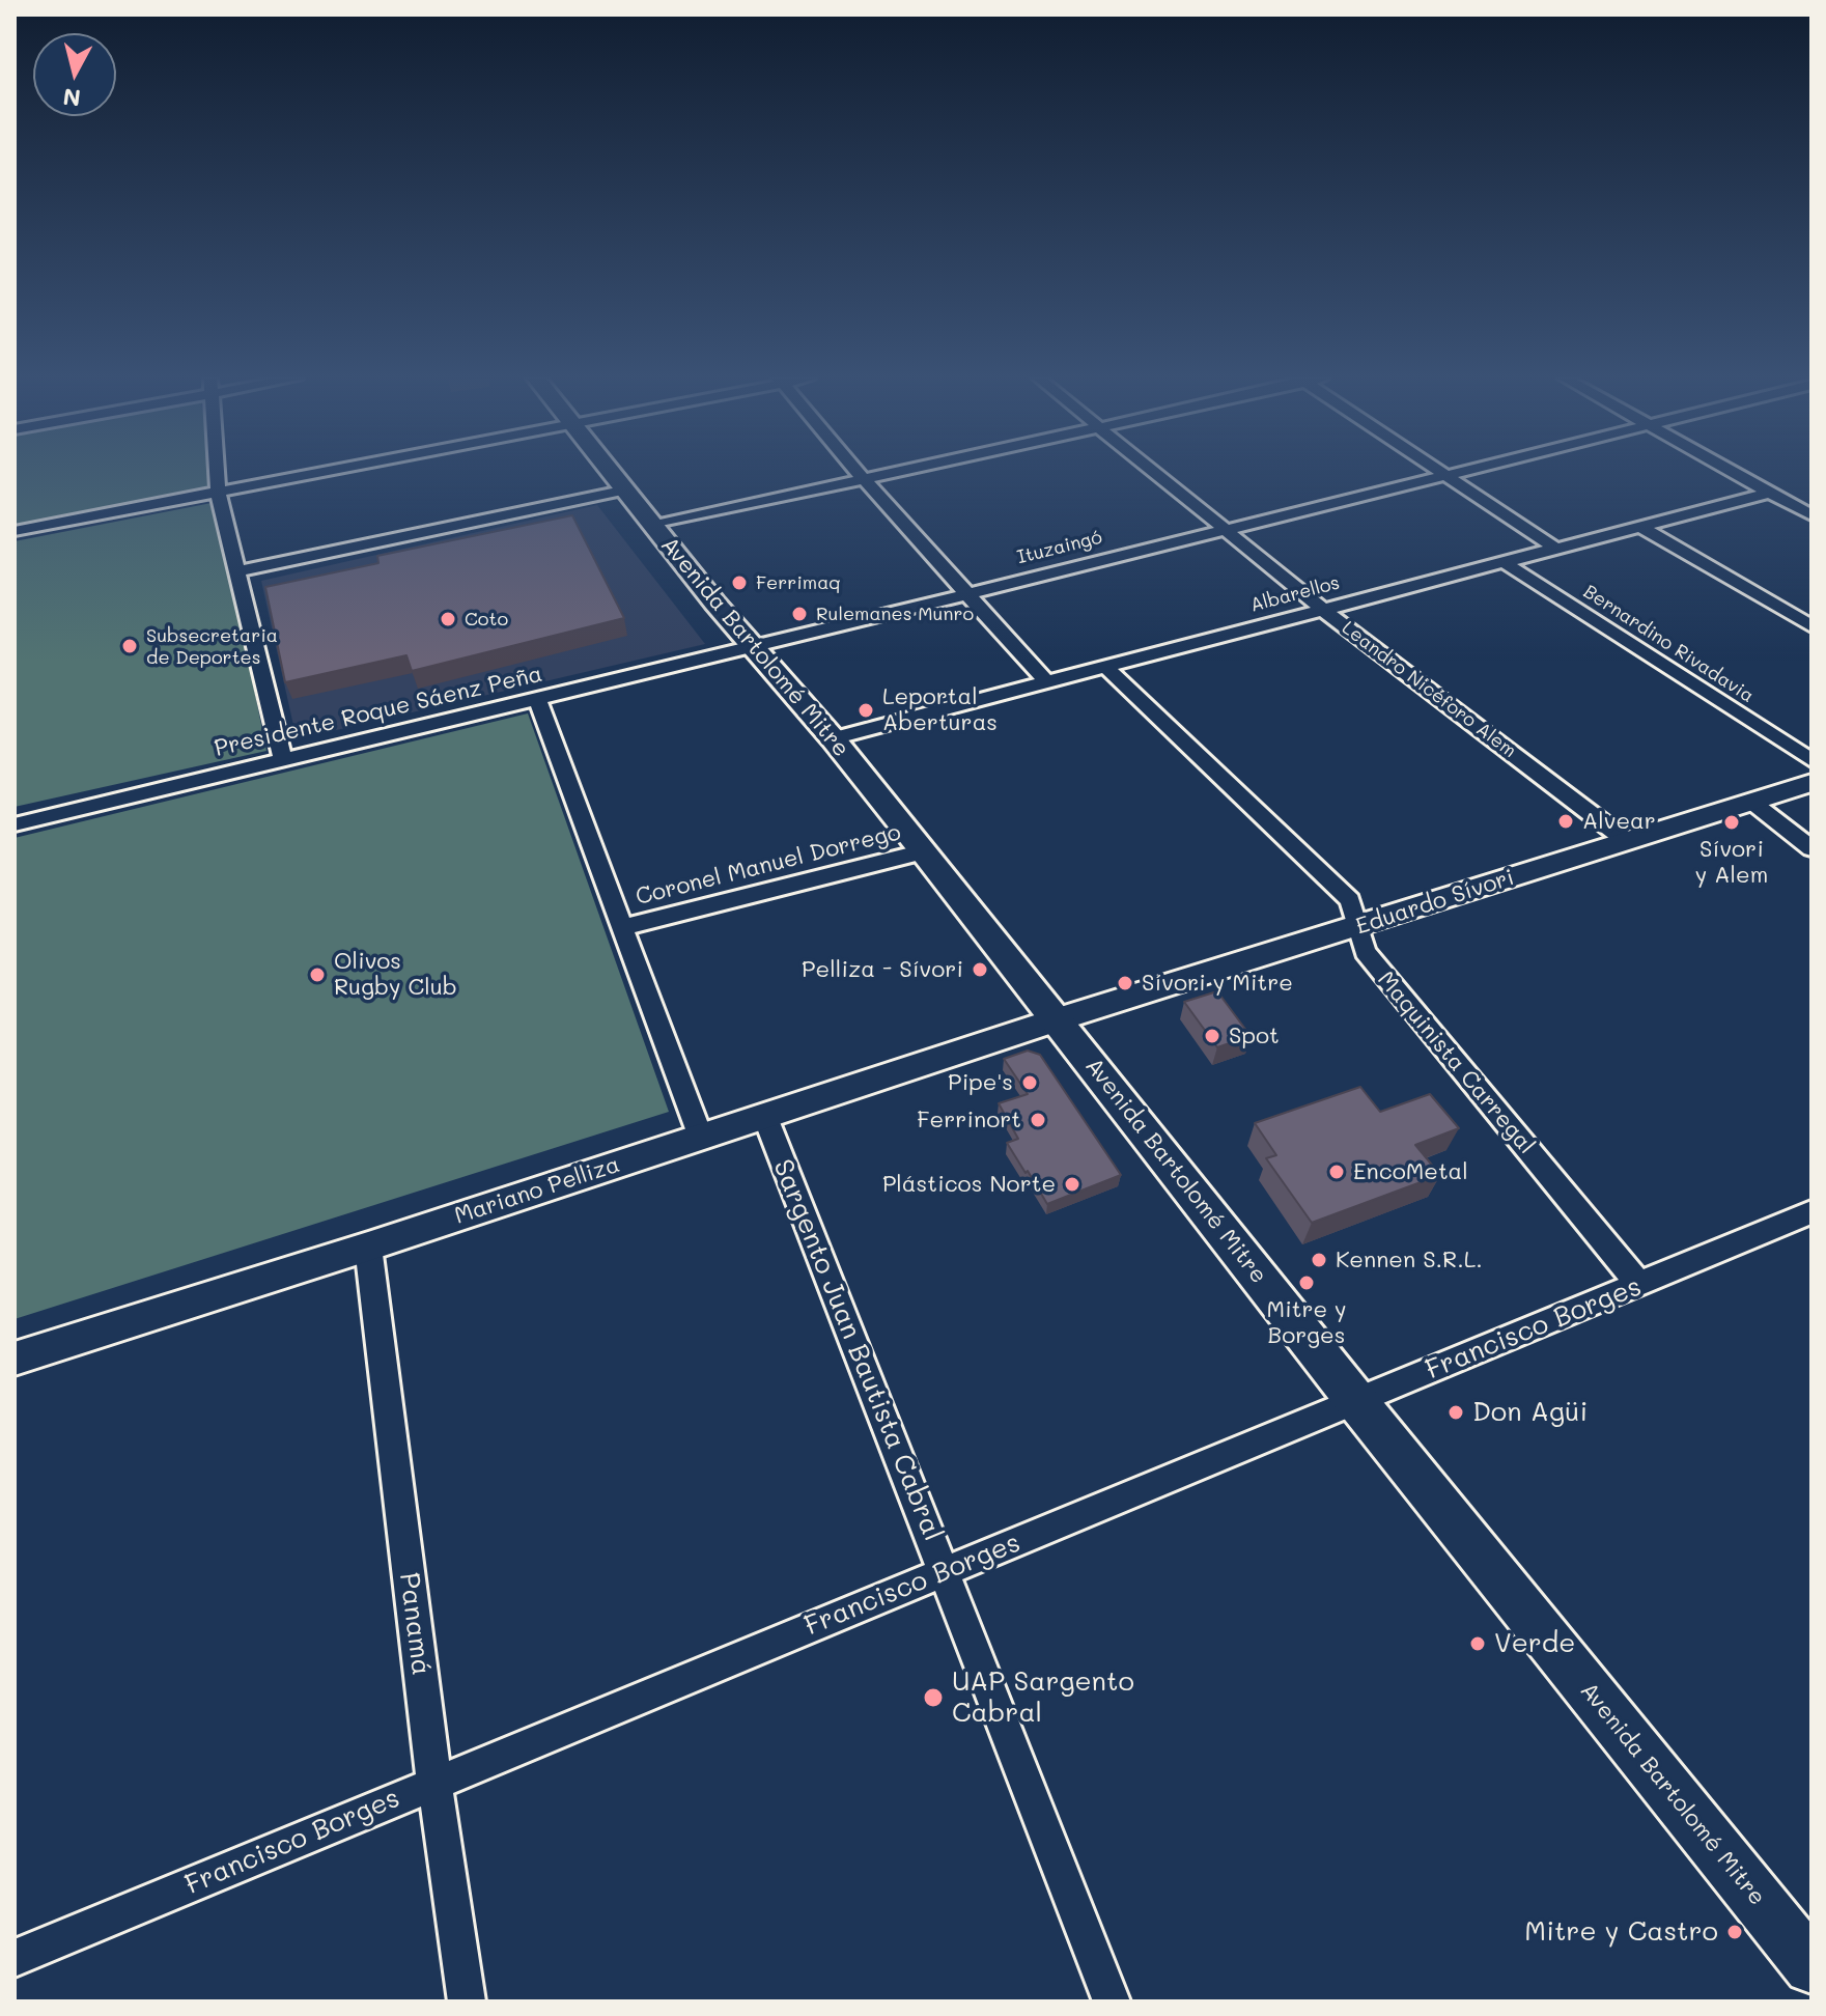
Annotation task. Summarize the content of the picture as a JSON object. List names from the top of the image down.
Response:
{
  "streets": {
    "main road": ["Avenida Bartolomé Mitre"],
    "street": [
      "Ituzaingó",
      "Albarellos",
      "Bernardino Rivadavia",
      "Leandro Nicéforo Alem",
      "Presidente Roque Sáenz Peña",
      "Coronel Manuel Dorrego",
      "Eduardo Sívori",
      "Maquinista Carregal",
      "Mariano Pelliza",
      "Francisco Borges",
      "Sargento Juan Bautista Cabral",
      "Panamá"
    ]
  },
  "crossings": [
    ["Ituzaingó", "Avenida Bartolomé Mitre"],
    ["Ituzaingó", "Leandro Nicéforo Alem"],
    ["Ituzaingó", "Presidente Roque Sáenz Peña"],
    ["Albarellos", "Bernardino Rivadavia"],
    ["Albarellos", "Avenida Bartolomé Mitre"],
    ["Albarellos", "Leandro Nicéforo Alem"],
    ["Albarellos", "Maquinista Carregal"],
    ["Avenida Bartolomé Mitre", "Presidente Roque Sáenz Peña"],
    ["Avenida Bartolomé Mitre", "Coronel Manuel Dorrego"],
    ["Avenida Bartolomé Mitre", "Eduardo Sívori"],
    ["Avenida Bartolomé Mitre", "Mariano Pelliza"],
    ["Avenida Bartolomé Mitre", "Francisco Borges"],
    ["Leandro Nicéforo Alem", "Eduardo Sívori"],
    ["Eduardo Sívori", "Maquinista Carregal"],
    ["Eduardo Sívori", "Mariano Pelliza"],
    ["Maquinista Carregal", "Francisco Borges"],
    ["Mariano Pelliza", "Sargento Juan Bautista Cabral"],
    ["Mariano Pelliza", "Panamá"],
    ["Francisco Borges", "Sargento Juan Bautista Cabral"],
    ["Francisco Borges", "Panamá"]
  ],
  "places": [
    "Ferrimaq",
    "Rulemanes Munro",
    "Coto",
    "Subsecretaria de Deportes",
    "Leportal Aberturas",
    "Alvear",
    "Sívori y Alem",
    "Pelliza - Sívori",
    "Olivos Rugby Club",
    "Sívori y Mitre",
    "Spot",
    "Pipe's",
    "Ferrinort",
    "EncoMetal",
    "Plásticos Norte",
    "Kennen S.R.L.",
    "Mitre y Borges",
    "Don Agüi",
    "Verde",
    "UAP Sargento Cabral",
    "Mitre y Castro"
  ],
  "north": "bottom"
}
